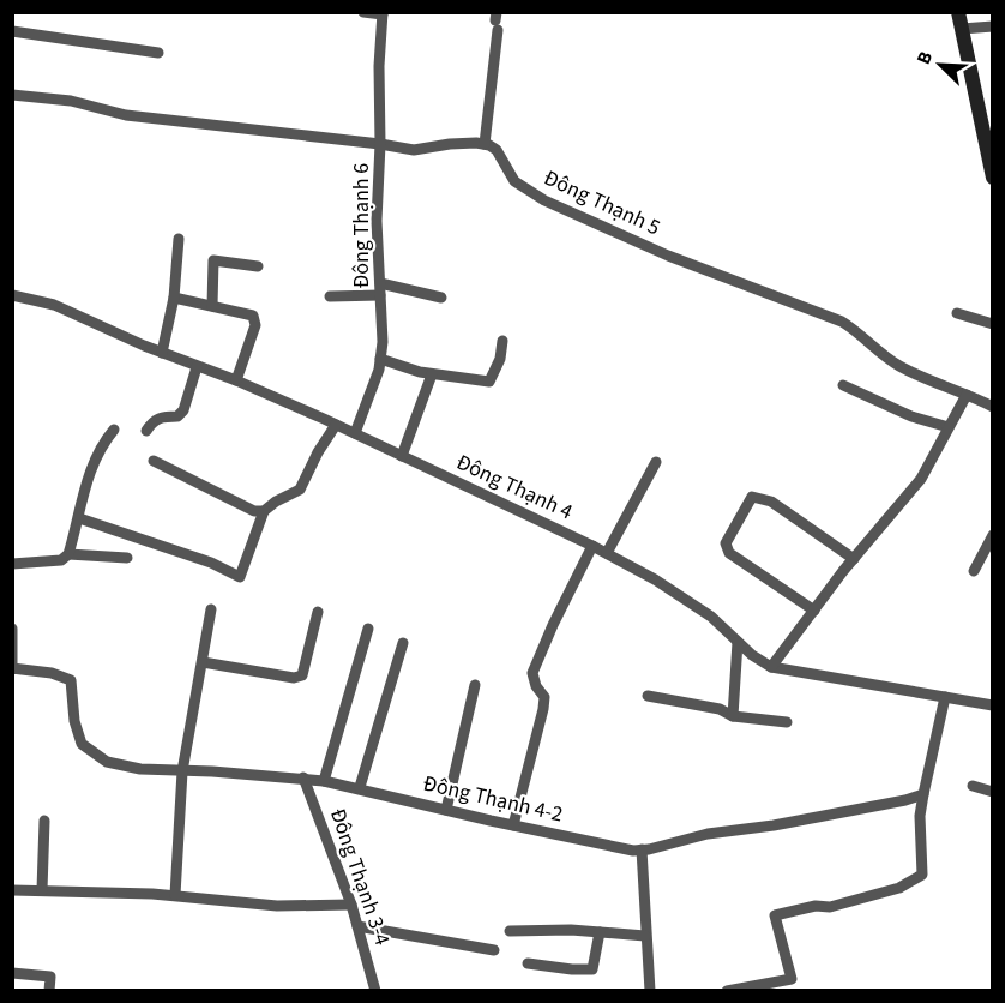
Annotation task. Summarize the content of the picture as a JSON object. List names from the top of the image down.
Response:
{
  "streets": {
    "street": [
      "Đông Thạnh 5",
      "Đông Thạnh 6",
      "Đông Thạnh 4",
      "Đông Thạnh 4-2",
      "Đông Thạnh 3-4"
    ]
  },
  "crossings": [
    ["Đông Thạnh 6", "Đông Thạnh 4"],
    ["Đông Thạnh 4-2", "Đông Thạnh 3-4"]
  ],
  "north": "top left"
}
